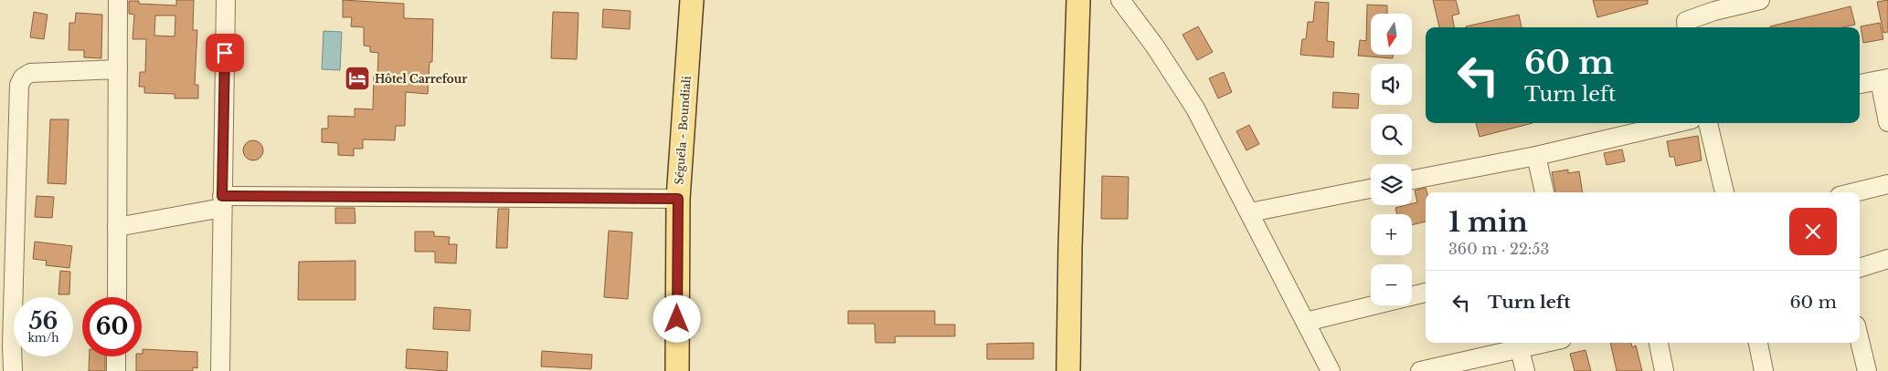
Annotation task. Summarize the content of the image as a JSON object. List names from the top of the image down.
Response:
{
  "streets": {
    "main road": ["Séguéla - Boundiali"]
  },
  "places": {
    "hotel": ["Hôtel Carrefour"]
  },
  "north": "bottom",
  "page": {
    "map_buttons": ["+", "−"],
    "turn": ["60 m", "Turn left"],
    "heading": ["1 min", "360 m · 22:53"],
    "list": [
      {
        "name": "Turn left",
        "value": "60 m"
      }
    ],
    "speed": "56 km/h",
    "limit": "60"
  }
}
